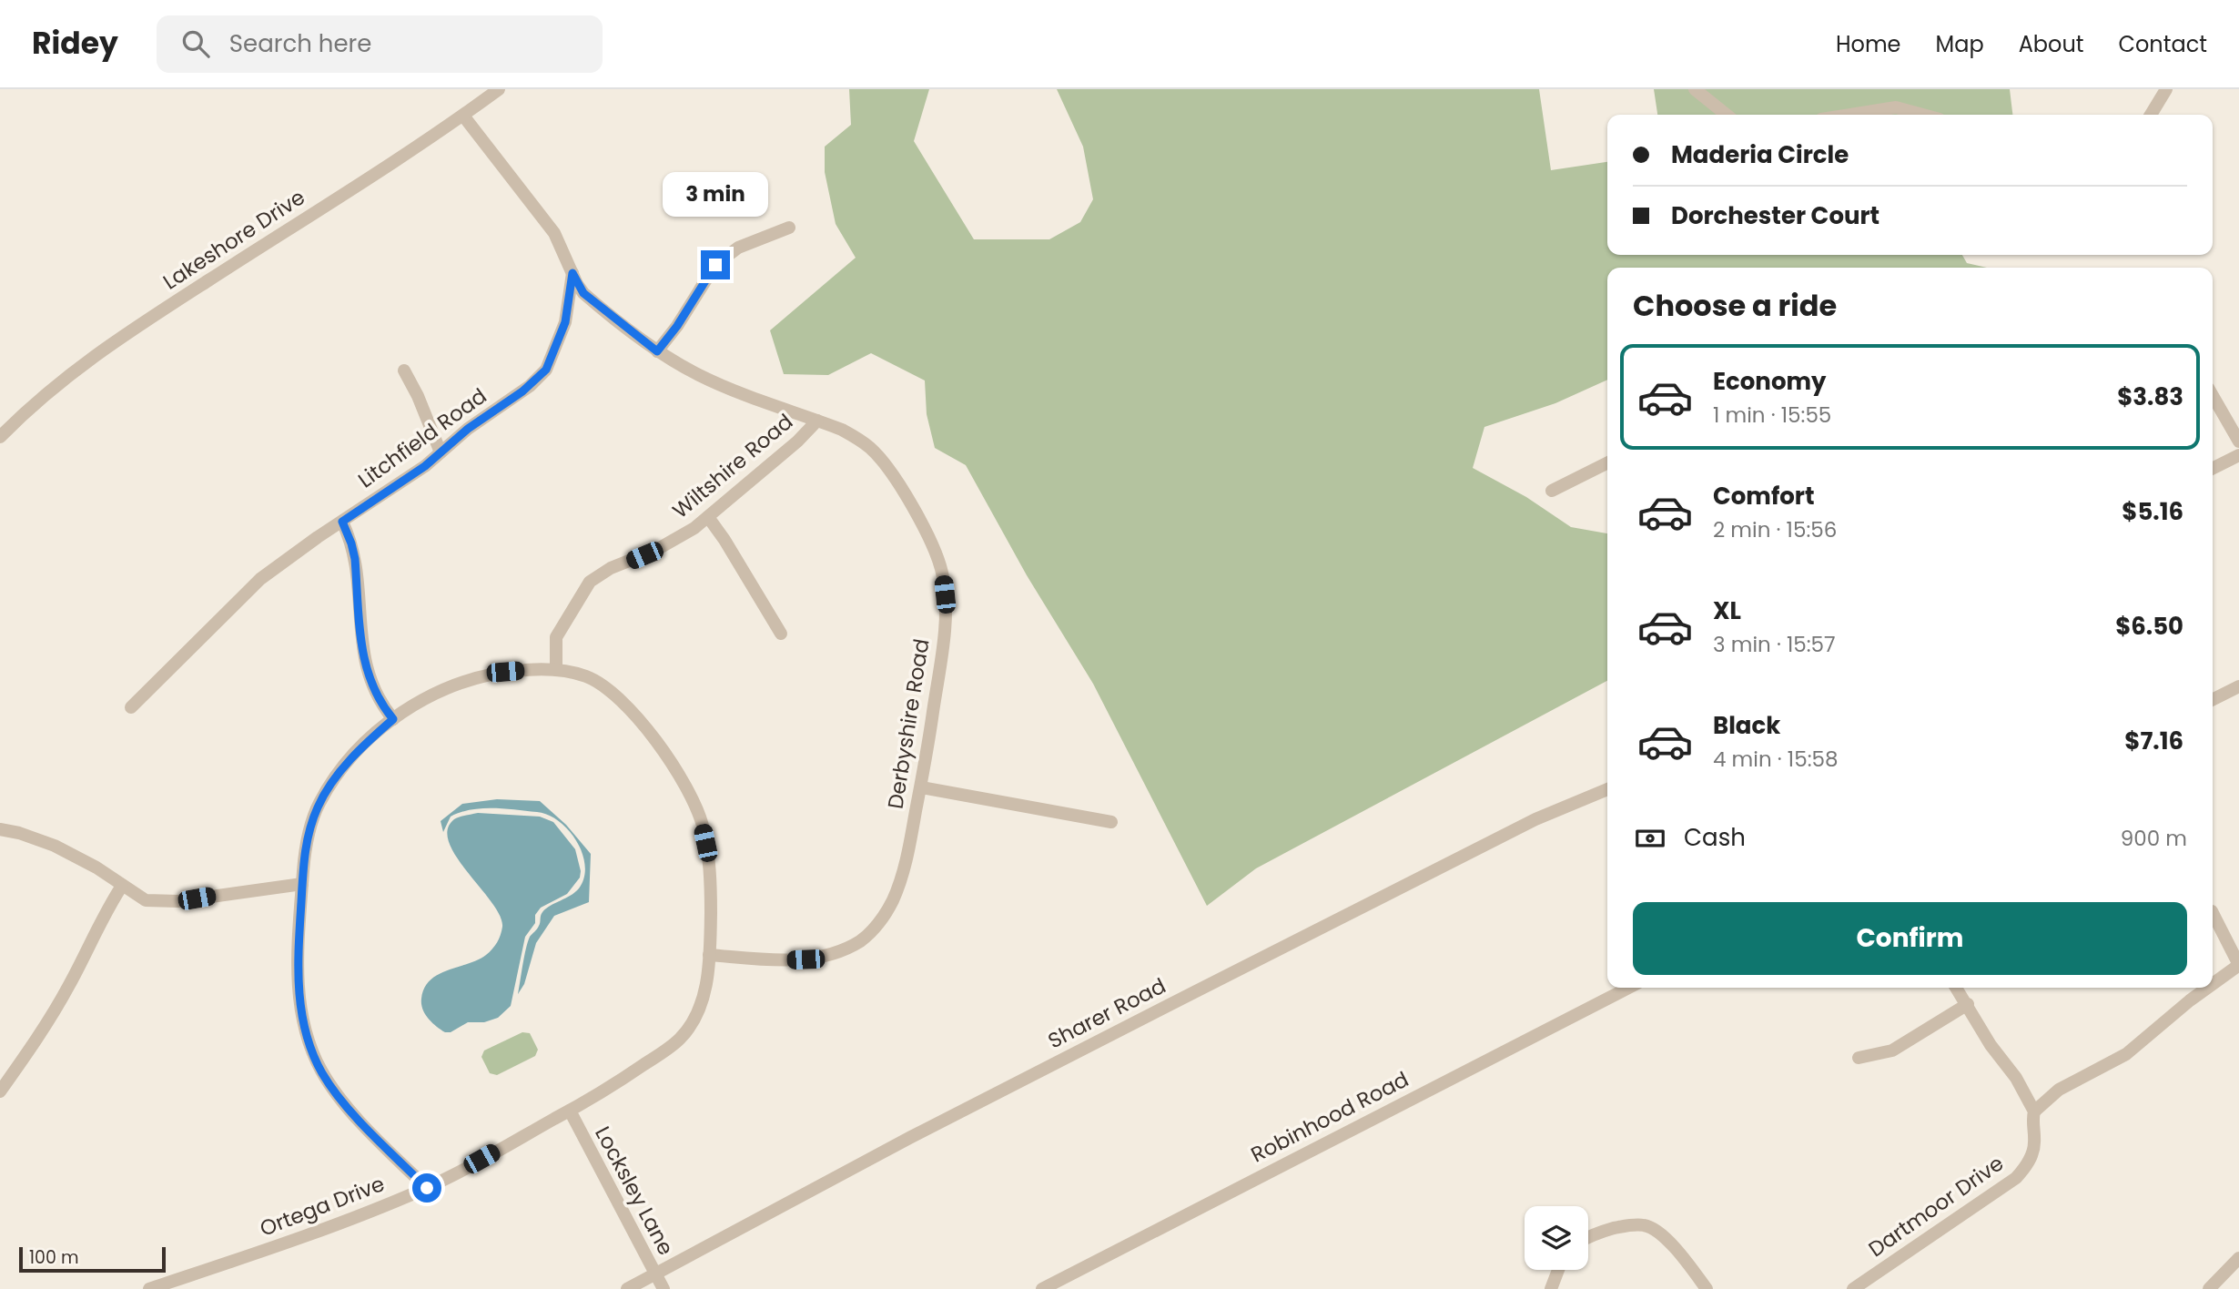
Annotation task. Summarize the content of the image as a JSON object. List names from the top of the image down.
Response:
{
  "streets": {
    "street": [
      "Lakeshore Drive",
      "Litchfield Road",
      "Wiltshire Road",
      "Derbyshire Road",
      "Sharer Road",
      "Robinhood Road",
      "Locksley Lane",
      "Ortega Drive",
      "Dartmoor Drive"
    ]
  },
  "crossings": [
    ["Litchfield Road", "Derbyshire Road"],
    ["Wiltshire Road", "Derbyshire Road"],
    ["Wiltshire Road", "Ortega Drive"],
    ["Derbyshire Road", "Ortega Drive"],
    ["Sharer Road", "Locksley Lane"],
    ["Locksley Lane", "Ortega Drive"]
  ],
  "scale_bar": "100 m",
  "page": {
    "header": "Ridey",
    "search": "Search here",
    "nav": [
      "Home",
      "Map",
      "About",
      "Contact"
    ],
    "banner": ["Maderia Circle", "Dorchester Court"],
    "bubble": "3 min",
    "heading": "Choose a ride",
    "list": [
      {
        "name": "Economy",
        "note": "1 min · 15:55",
        "value": "$3.83"
      },
      {
        "name": "Comfort",
        "note": "2 min · 15:56",
        "value": "$5.16"
      },
      {
        "name": "XL",
        "note": "3 min · 15:57",
        "value": "$6.50"
      },
      {
        "name": "Black",
        "note": "4 min · 15:58",
        "value": "$7.16"
      }
    ],
    "pay": ["Cash", "900 m"],
    "buttons": "Confirm",
    "scale": "100 m"
  }
}
